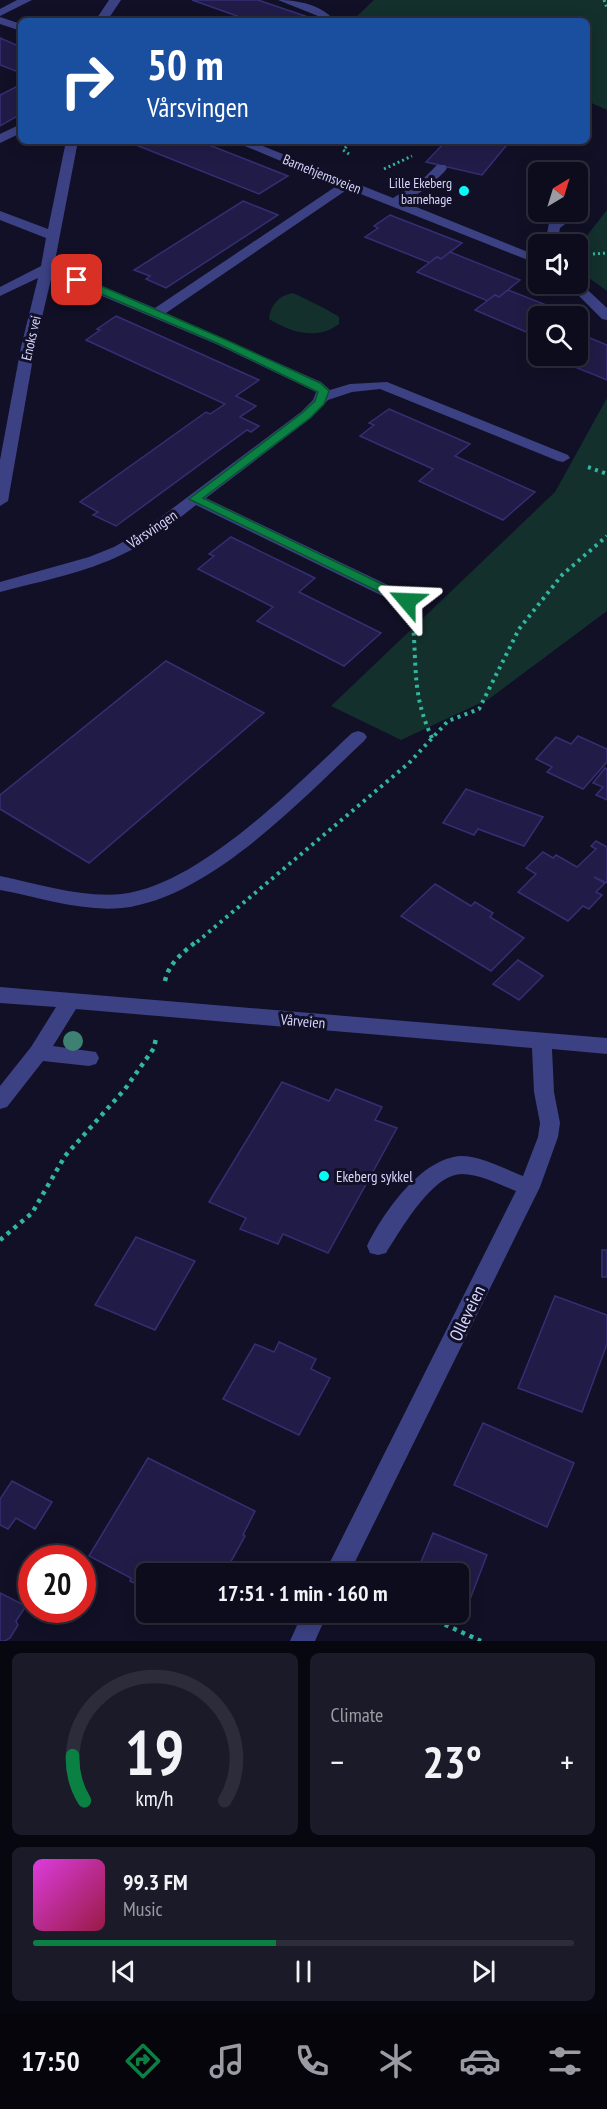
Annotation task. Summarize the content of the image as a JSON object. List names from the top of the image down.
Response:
{
  "streets": {
    "street": [
      "Barnehjemsveien",
      "Enoks vei",
      "Vårsvingen",
      "Vårveien",
      "Olleveien"
    ]
  },
  "crossings": [
    ["Vårveien", "Olleveien"]
  ],
  "places": ["Lille Ekeberg barnehage", "Ekeberg sykkel"],
  "north": "top right",
  "page": {
    "turn": ["50 m", "Vårsvingen"],
    "limit": "20",
    "trip": "17:51 · 1 min · 160 m",
    "tile": "Climate",
    "heat": ["−", "23°", "+"],
    "song": ["99.3 FM", "Music"],
    "tabs": "17:50",
    "gauge": ["19", "km/h"]
  }
}
